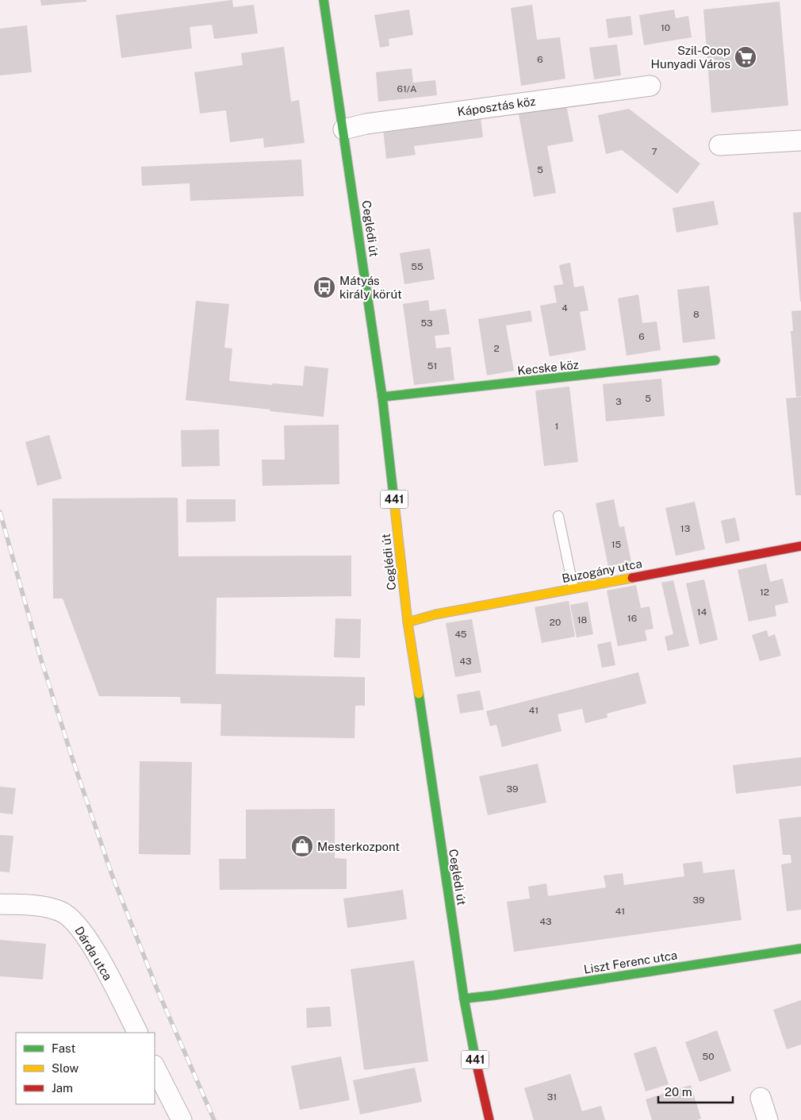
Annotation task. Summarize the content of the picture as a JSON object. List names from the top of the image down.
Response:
{
  "streets": {
    "main road": [
      "Ceglédi út",
      "Kecske köz",
      "441",
      "Buzogány utca",
      "Liszt Ferenc utca"
    ],
    "street": ["Káposztás köz", "Dárda utca"]
  },
  "crossings": [
    ["Káposztás köz", "Ceglédi út"],
    ["Ceglédi út", "Kecske köz"],
    ["Ceglédi út", "Buzogány utca"],
    ["Ceglédi út", "Liszt Ferenc utca"]
  ],
  "places": {
    "supermarket": ["Szil-Coop Hunyadi Város"],
    "bus stop": ["Mátyás király körút"],
    "shop": ["Mesterkozpont"]
  },
  "house_numbers": [
    "10",
    "6",
    "61/A",
    "7",
    "5",
    "55",
    "4",
    "8",
    "53",
    "6",
    "2",
    "51",
    "5",
    "3",
    "1",
    "13",
    "15",
    "12",
    "14",
    "16",
    "18",
    "20",
    "45",
    "43",
    "41",
    "39",
    "39",
    "41",
    "43",
    "50",
    "31"
  ],
  "legend": ["Fast", "Slow", "Jam"],
  "scale_bar": "20 m"
}
